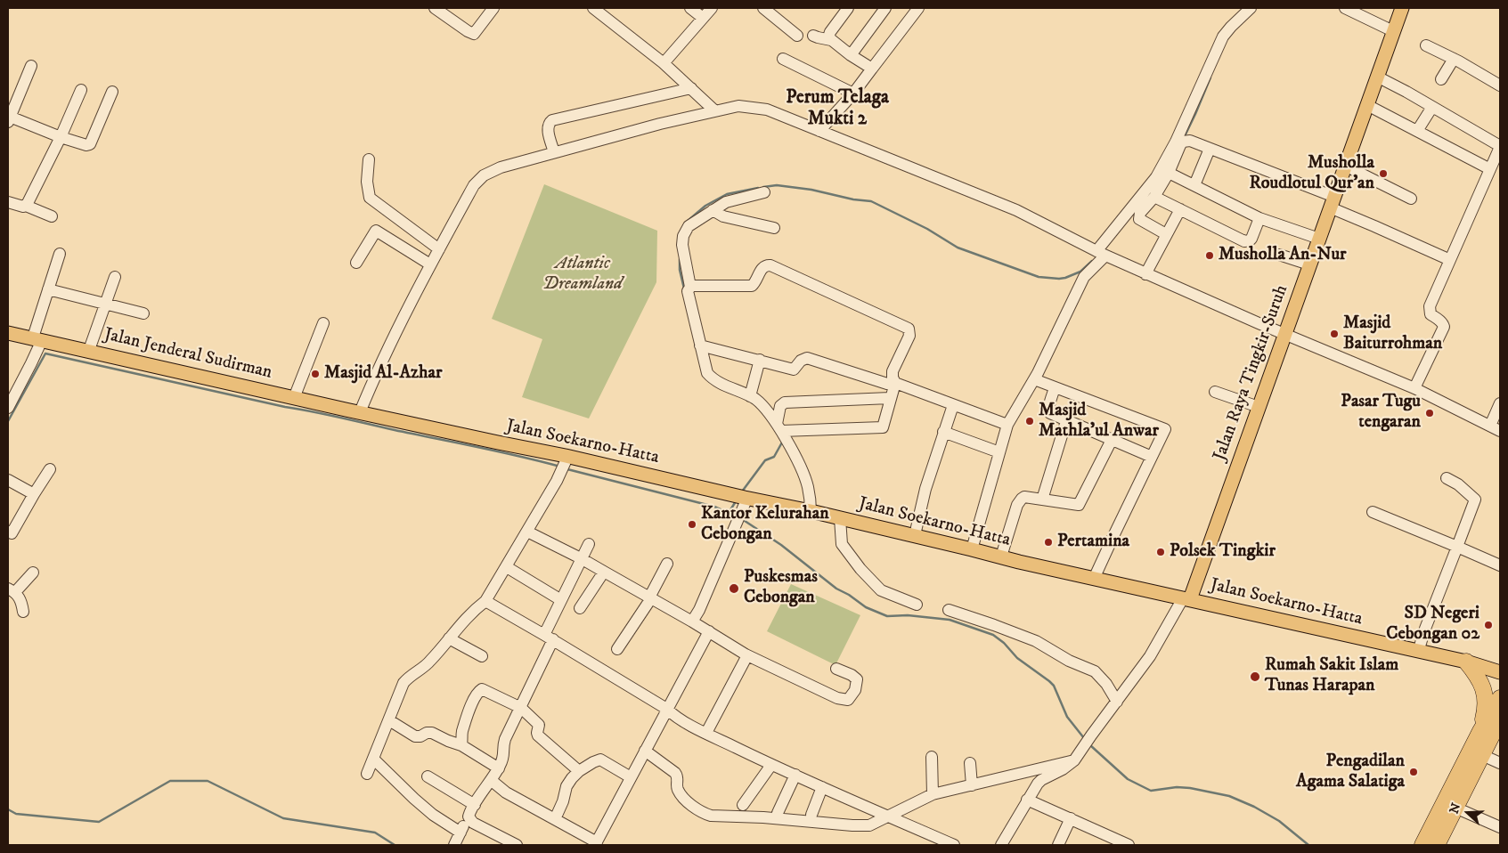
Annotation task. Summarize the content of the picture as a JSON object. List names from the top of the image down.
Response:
{
  "streets": {
    "main road": ["Jalan Jenderal Sudirman", "Jalan Raya Tingkir-Suruh", "Jalan Soekarno-Hatta"]
  },
  "crossings": [
    ["Jalan Jenderal Sudirman", "Jalan Soekarno-Hatta"],
    ["Jalan Raya Tingkir-Suruh", "Jalan Soekarno-Hatta"]
  ],
  "districts": ["Perum Telaga Mukti 2"],
  "parks": ["Atlantic Dreamland"],
  "places": [
    "Musholla Roudlotul Qur'an",
    "Musholla An-Nur",
    "Masjid Baiturrohman",
    "Masjid Al-Azhar",
    "Pasar Tugu tengaran",
    "Masjid Mathla'ul Anwar",
    "Kantor Kelurahan Cebongan",
    "Pertamina",
    "Polsek Tingkir",
    "Puskesmas Cebongan",
    "SD Negeri Cebongan 02",
    "Rumah Sakit Islam Tunas Harapan",
    "Pengadilan Agama Salatiga"
  ],
  "north": "left"
}
